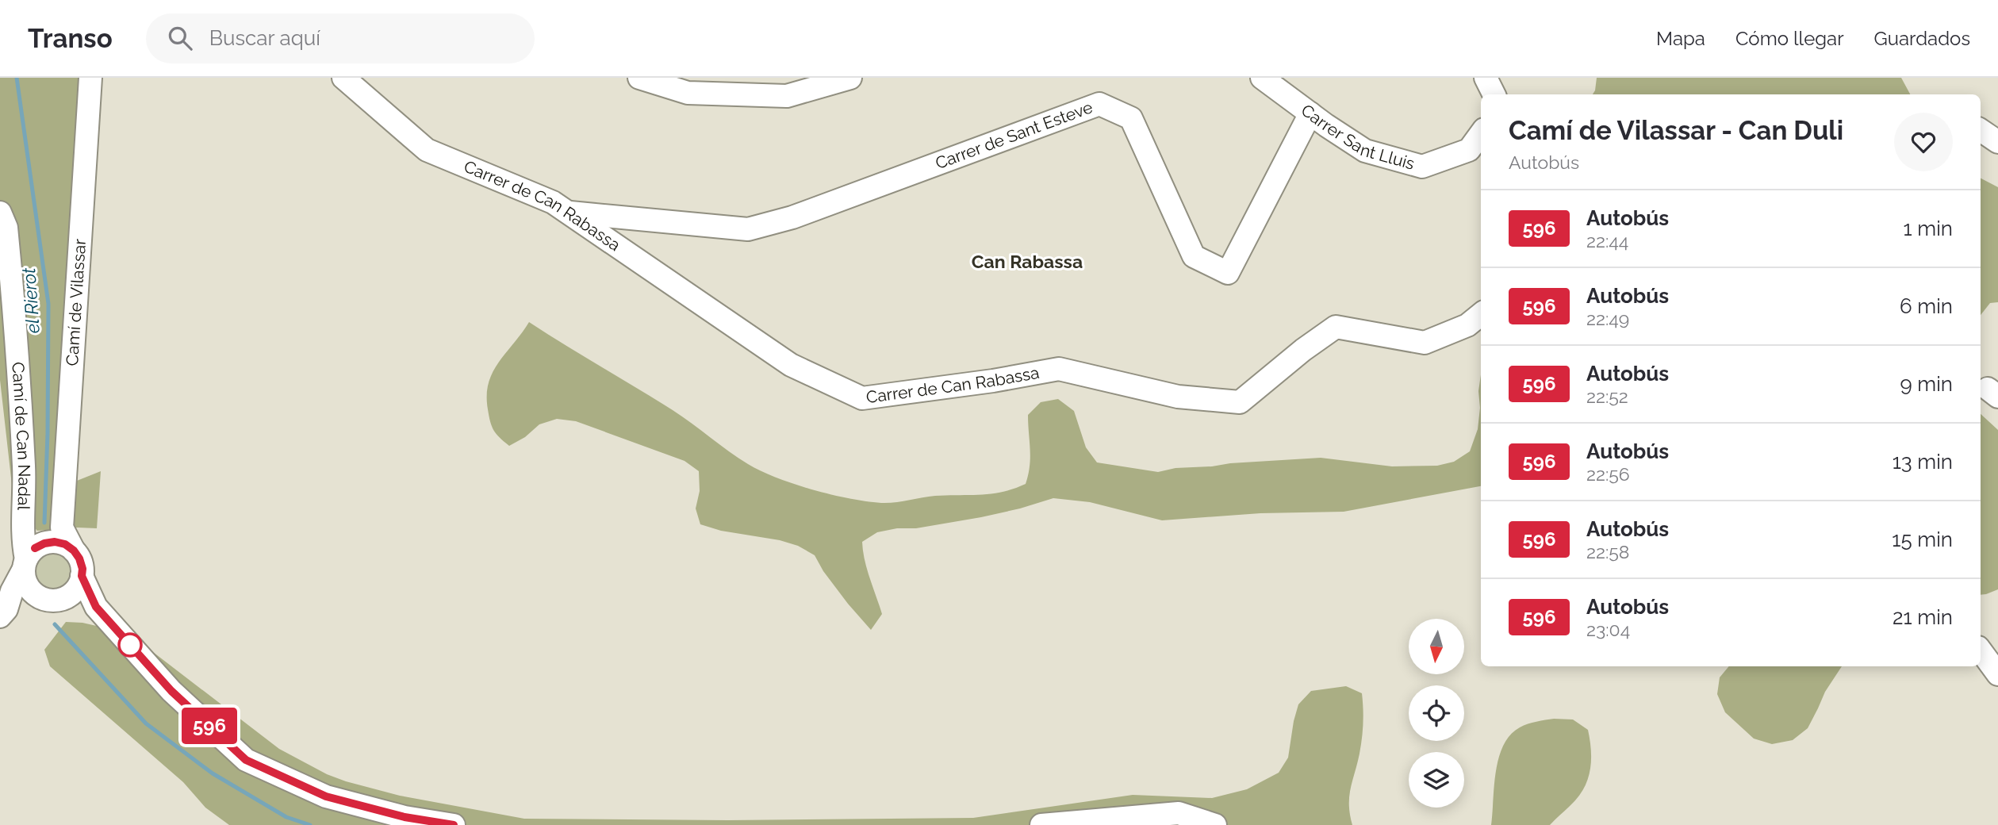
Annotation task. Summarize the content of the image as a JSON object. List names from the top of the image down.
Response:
{
  "streets": {
    "street": [
      "Carrer Sant Lluis",
      "Carrer de Sant Esteve",
      "Carrer de Can Rabassa",
      "Camí de Vilassar",
      "Camí de Can Nadal"
    ]
  },
  "crossings": [
    ["Carrer Sant Lluis", "Carrer de Sant Esteve"],
    ["Carrer de Sant Esteve", "Carrer de Can Rabassa"],
    ["Camí de Vilassar", "Camí de Can Nadal"]
  ],
  "districts": ["Can Rabassa"],
  "water": ["el Rierot"],
  "lines": ["bus line 596"],
  "north": "bottom",
  "page": {
    "header": "Transo",
    "search": "Buscar aquí",
    "nav": ["Mapa", "Cómo llegar", "Guardados"],
    "on_map": "596",
    "heading": ["Camí de Vilassar - Can Duli", "Autobús"],
    "list": [
      {
        "mark": "596",
        "name": "Autobús",
        "note": "22:44",
        "value": "1 min"
      },
      {
        "mark": "596",
        "name": "Autobús",
        "note": "22:49",
        "value": "6 min"
      },
      {
        "mark": "596",
        "name": "Autobús",
        "note": "22:52",
        "value": "9 min"
      },
      {
        "mark": "596",
        "name": "Autobús",
        "note": "22:56",
        "value": "13 min"
      },
      {
        "mark": "596",
        "name": "Autobús",
        "note": "22:58",
        "value": "15 min"
      },
      {
        "mark": "596",
        "name": "Autobús",
        "note": "23:04",
        "value": "21 min"
      }
    ]
  }
}
